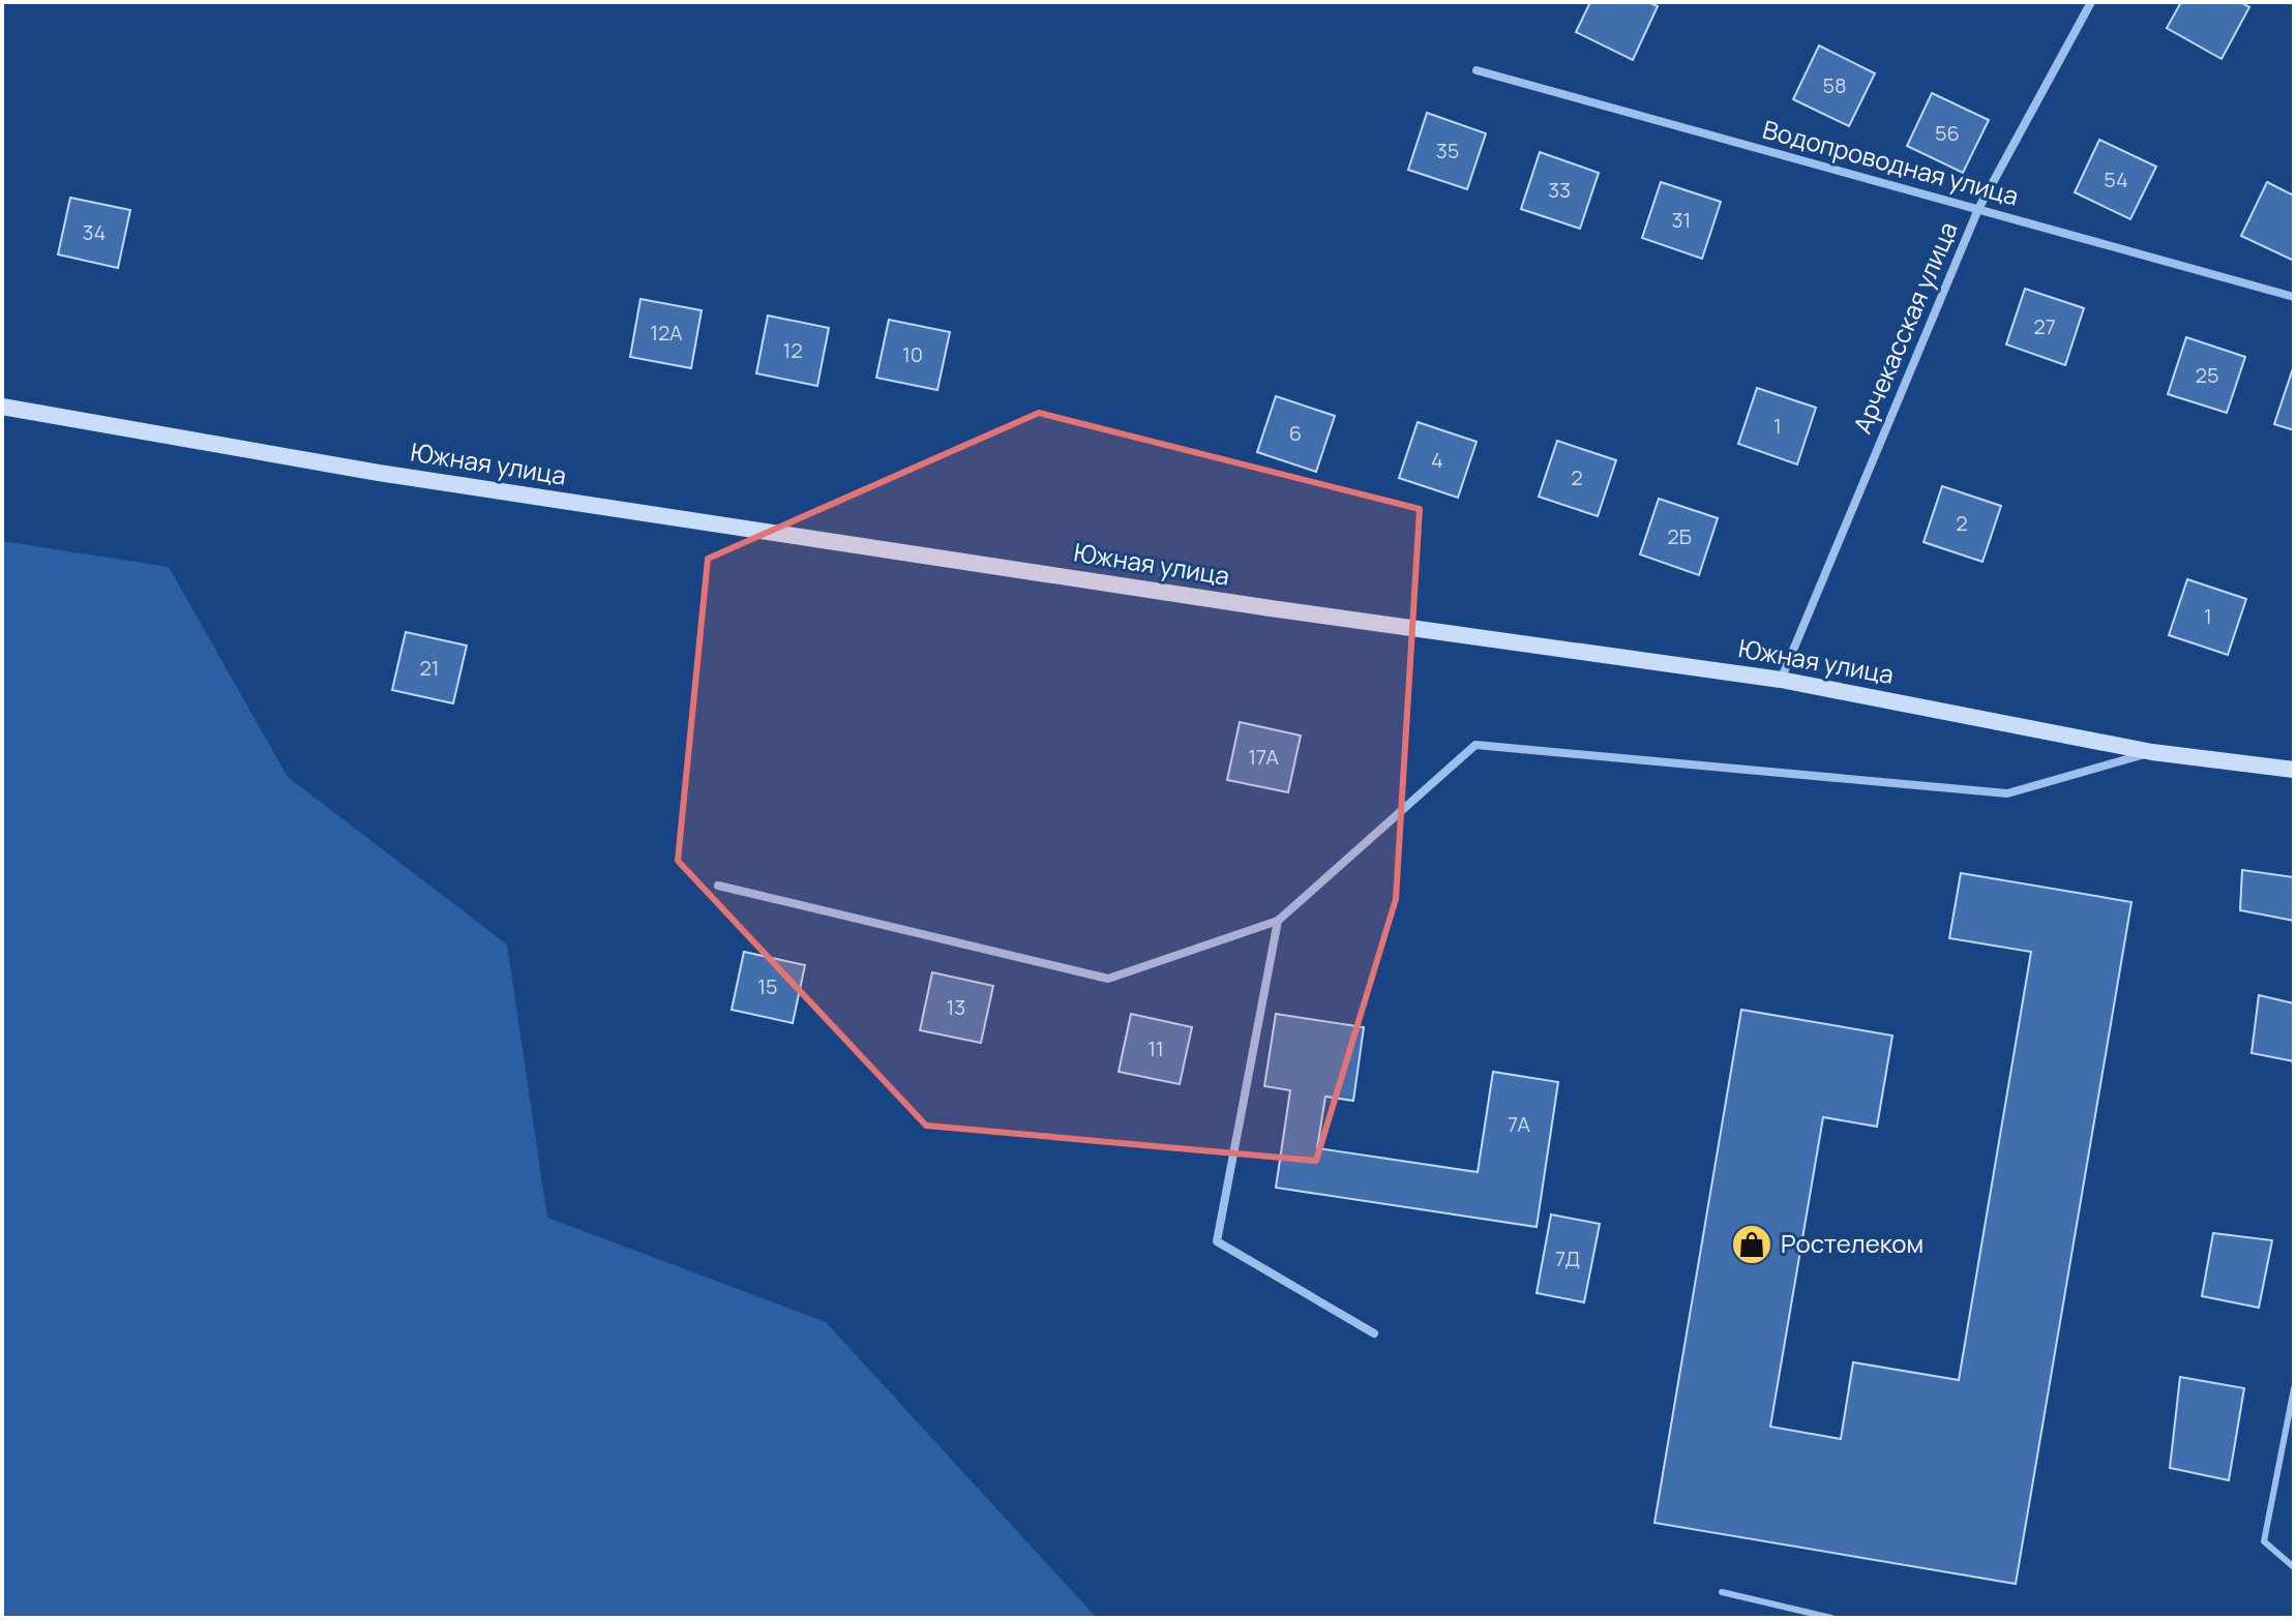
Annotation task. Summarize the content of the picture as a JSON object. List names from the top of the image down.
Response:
{
  "streets": {
    "street": ["Водопроводная улица", "Арчекасская улица", "Южная улица"]
  },
  "crossings": [
    ["Водопроводная улица", "Арчекасская улица"],
    ["Арчекасская улица", "Южная улица"]
  ],
  "places": {
    "shop": ["Ростелеком"]
  },
  "house_numbers": [
    "58",
    "56",
    "35",
    "54",
    "33",
    "31",
    "34",
    "27",
    "12А",
    "12",
    "10",
    "25",
    "1",
    "6",
    "4",
    "2",
    "2",
    "2Б",
    "1",
    "21",
    "17А",
    "15",
    "13",
    "11",
    "7А",
    "7Д"
  ]
}
